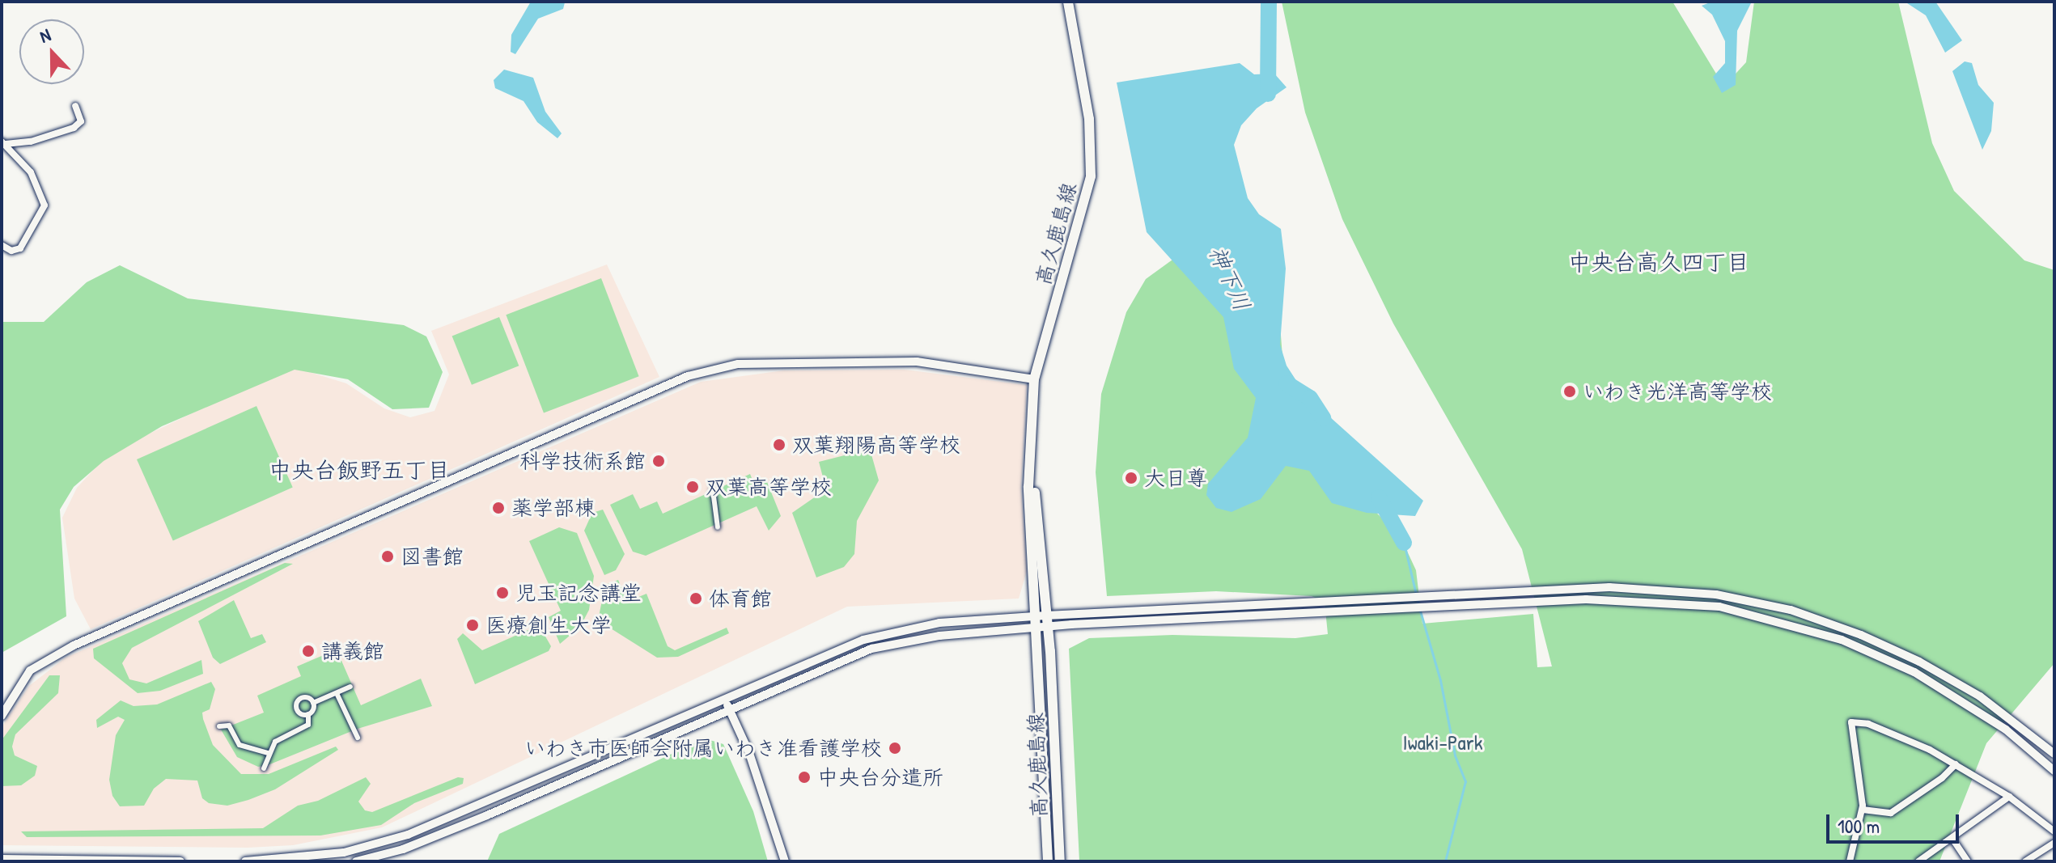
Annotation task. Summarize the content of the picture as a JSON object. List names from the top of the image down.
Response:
{
  "streets": {
    "main road": ["高久鹿島線"]
  },
  "districts": ["中央台高久四丁目", "中央台飯野五丁目"],
  "water": ["神下川"],
  "parks": ["Iwaki-Park"],
  "places": [
    "いわき光洋高等学校",
    "双葉翔陽高等学校",
    "科学技術系館",
    "大日尊",
    "双葉高等学校",
    "薬学部棟",
    "図書館",
    "児玉記念講堂",
    "体育館",
    "医療創生大学",
    "講義館",
    "いわき市医師会附属いわき准看護学校",
    "中央台分遣所"
  ],
  "scale_bar": "100 m",
  "north": "top"
}
